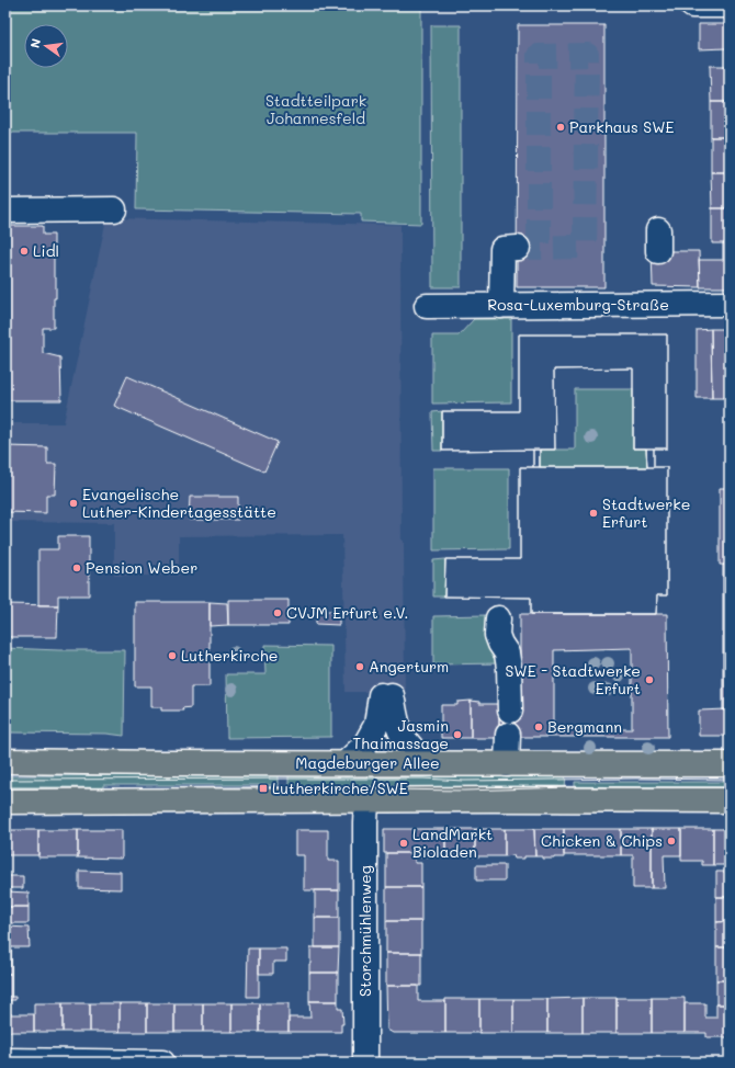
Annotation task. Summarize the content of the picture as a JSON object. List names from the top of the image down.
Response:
{
  "streets": {
    "main road": ["Magdeburger Allee"],
    "street": ["Rosa-Luxemburg-Straße", "Storchmühlenweg"]
  },
  "parks": ["Stadtteilpark Johannesfeld"],
  "places": {
    "other": [
      "Parkhaus SWE",
      "Lidl",
      "Evangelische Luther-Kindertagesstätte",
      "Stadtwerke Erfurt",
      "Pension Weber",
      "CVJM Erfurt e.V.",
      "Lutherkirche",
      "Angerturm",
      "SWE - Stadtwerke Erfurt",
      "Bergmann",
      "Jasmin Thaimassage",
      "Chicken & Chips",
      "LandMarkt Bioladen"
    ],
    "transit": ["Lutherkirche/SWE"]
  },
  "north": "left"
}
